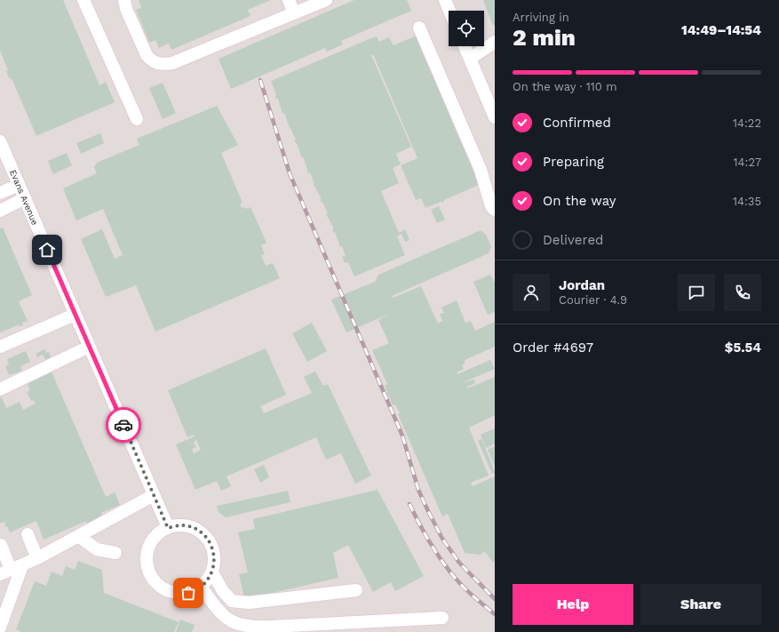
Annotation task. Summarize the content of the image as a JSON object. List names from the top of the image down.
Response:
{
  "streets": {
    "lane": ["Evans Avenue"]
  },
  "page": {
    "heading": ["2 min", "Arriving in", "14:49–14:54"],
    "panel": [
      "Jordan",
      "Courier · 4.9",
      "Order #4697",
      "$5.54"
    ],
    "bar": "On the way · 110 m",
    "list": [
      ["Confirmed", "14:22"],
      ["Preparing", "14:27"],
      ["On the way", "14:35"],
      "Delivered"
    ],
    "buttons": ["Help", "Share"]
  }
}
